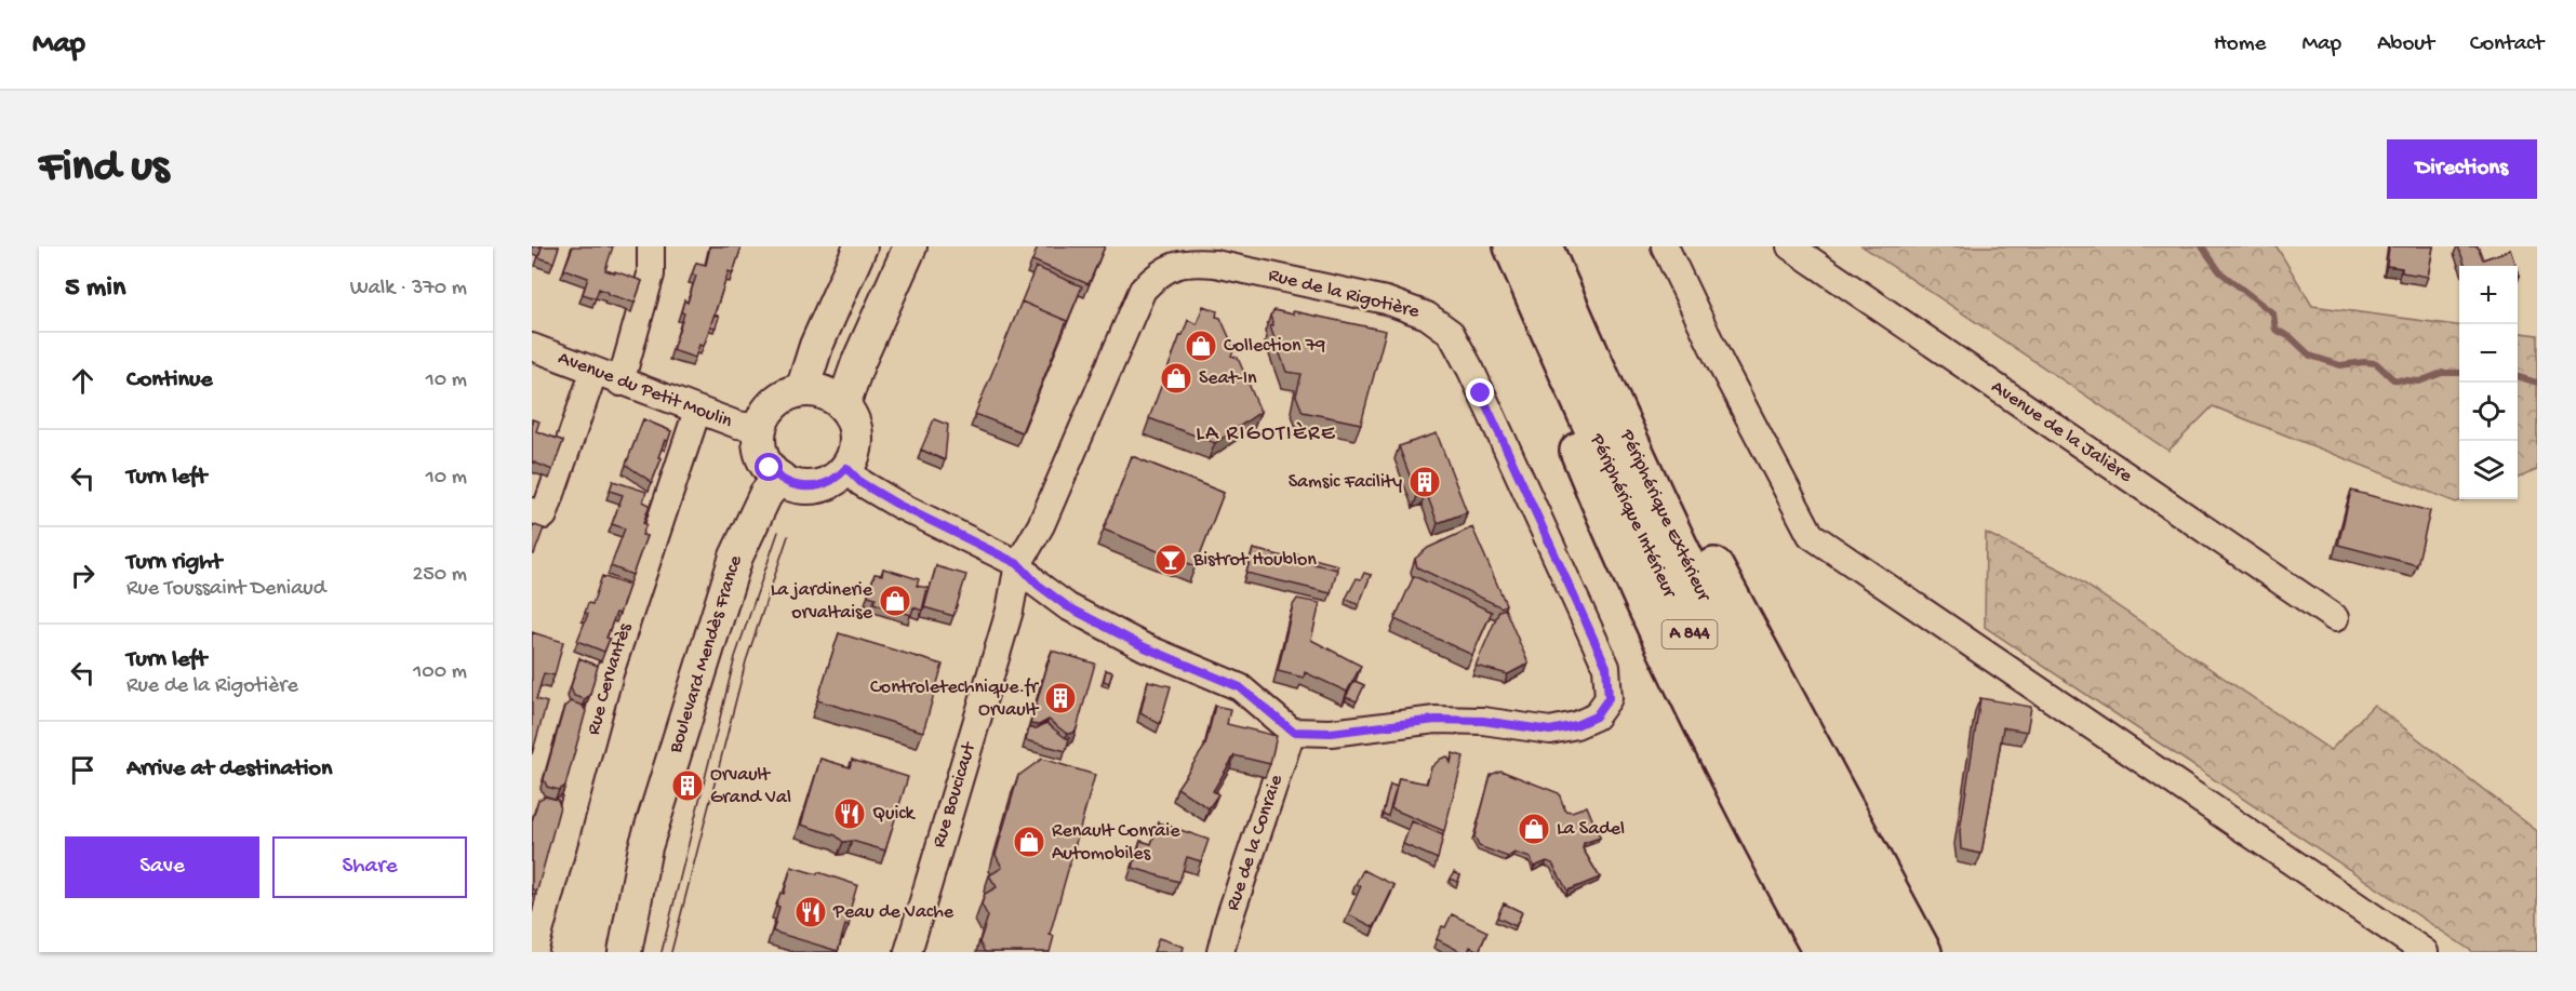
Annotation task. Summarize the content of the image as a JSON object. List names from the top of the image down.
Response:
{
  "streets": {
    "highway": ["Périphérique Intérieur", "Périphérique Extérieur", "A 844"],
    "main road": ["Boulevard Mendès France"],
    "street": [
      "Rue de la Rigotière",
      "Avenue du Petit Moulin",
      "Avenue de la Jalière",
      "Rue Cervantès",
      "Rue Boucicaut",
      "Rue de la Conraie"
    ]
  },
  "crossings": [
    ["Rue de la Rigotière", "Rue Boucicaut"],
    ["Rue de la Rigotière", "Rue de la Conraie"],
    ["Avenue du Petit Moulin", "Boulevard Mendès France"],
    ["Avenue du Petit Moulin", "Rue Cervantès"]
  ],
  "districts": ["LA RIGOTIÈRE"],
  "places": {
    "shop": [
      "Collection 79",
      "Seat-In",
      "La jardinerie orvaltaise",
      "La Sadel",
      "Renault Conraie Automobiles"
    ],
    "building": ["Samsic Facility", "Controletechnique.fr Orvault", "Orvault Grand Val"],
    "bar": ["Bistrot Houblon"],
    "restaurant": ["Quick", "Peau de Vache"]
  },
  "page": {
    "header": "Map",
    "nav": [
      "Home",
      "Map",
      "About",
      "Contact"
    ],
    "buttons": [
      "Directions",
      ["Save", "Share"]
    ],
    "title": "Find us",
    "heading": ["5 min", "Walk · 370 m"],
    "map_buttons": ["+", "−"],
    "list": [
      ["Continue", "10 m"],
      ["Turn left", "10 m"],
      ["Turn right", "Rue Toussaint Deniaud", "250 m"],
      ["Turn left", "Rue de la Rigotière", "100 m"],
      "Arrive at destination"
    ]
  }
}
